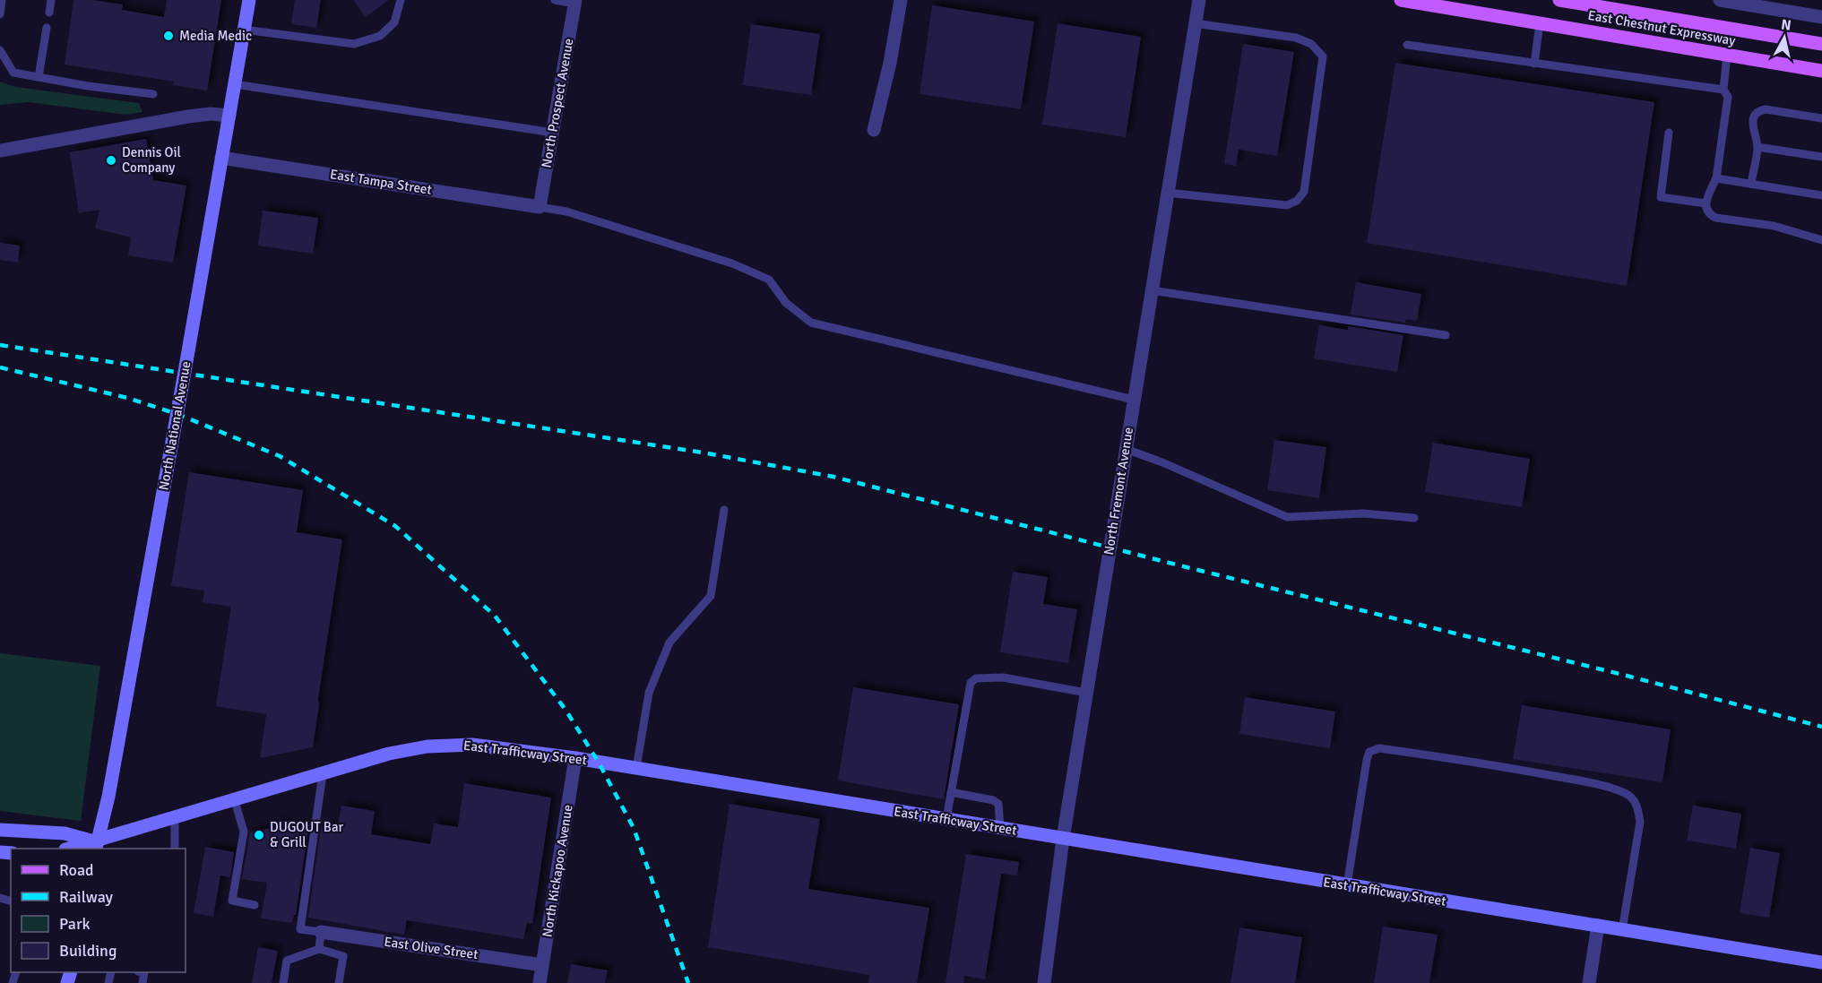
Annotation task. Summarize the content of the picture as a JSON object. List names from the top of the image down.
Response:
{
  "streets": {
    "main road": ["East Chestnut Expressway", "North National Avenue", "East Trafficway Street"],
    "street": [
      "North Prospect Avenue",
      "East Tampa Street",
      "North Fremont Avenue",
      "North Kickapoo Avenue",
      "East Olive Street"
    ]
  },
  "crossings": [
    ["North Prospect Avenue", "East Tampa Street"],
    ["East Tampa Street", "North National Avenue"],
    ["North National Avenue", "East Trafficway Street"],
    ["North Fremont Avenue", "East Trafficway Street"],
    ["East Trafficway Street", "North Kickapoo Avenue"],
    ["North Kickapoo Avenue", "East Olive Street"]
  ],
  "places": ["Media Medic", "Dennis Oil Company", "DUGOUT Bar & Grill"],
  "legend": [
    "Road",
    "Railway",
    "Park",
    "Building"
  ],
  "north": "top"
}
